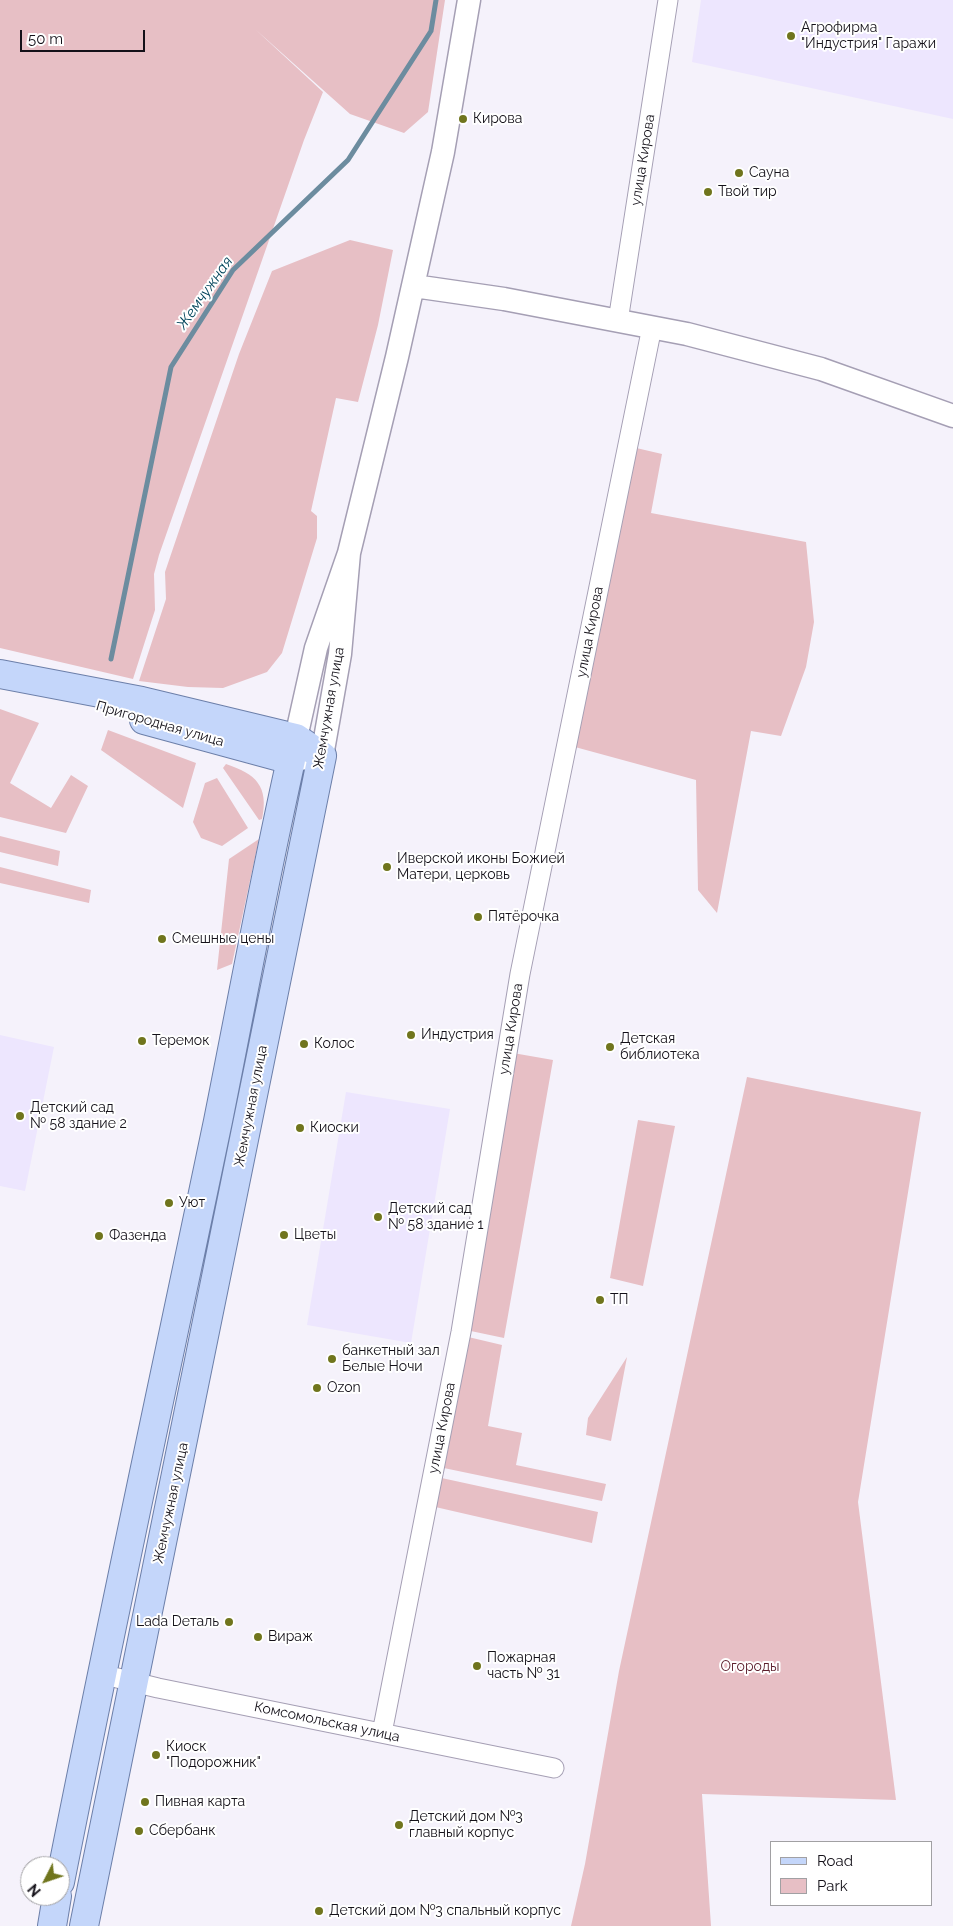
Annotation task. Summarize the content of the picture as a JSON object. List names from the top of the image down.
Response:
{
  "streets": {
    "main road": ["Жемчужная улица", "Пригородная улица"],
    "street": ["улица Кирова", "Комсомольская улица"]
  },
  "crossings": [
    ["улица Кирова", "Комсомольская улица"],
    ["Жемчужная улица", "Пригородная улица"],
    ["Жемчужная улица", "Комсомольская улица"]
  ],
  "water": ["Жемчужная"],
  "parks": ["Огороды"],
  "places": [
    "Агрофирма \"Индустрия\" Гаражи",
    "Кирова",
    "Сауна",
    "Твой тир",
    "Иверской иконы Божией Матери, церковь",
    "Пятёрочка",
    "Смешные цены",
    "Индустрия",
    "Теремок",
    "Колос",
    "Детская библиотека",
    "Детский сад № 58 здание 2",
    "Киоски",
    "Уют",
    "Детский сад № 58 здание 1",
    "Цветы",
    "Фазенда",
    "ТП",
    "банкетный зал Белые Ночи",
    "Ozon",
    "Lada Dеталь",
    "Вираж",
    "Пожарная часть № 31",
    "Киоск \"Подорожник\"",
    "Пивная карта",
    "Детский дом №3 главный корпус",
    "Сбербанк",
    "Детский дом №3 спальный корпус"
  ],
  "legend": ["Road", "Park"],
  "scale_bar": "50 m",
  "north": "bottom left"
}
